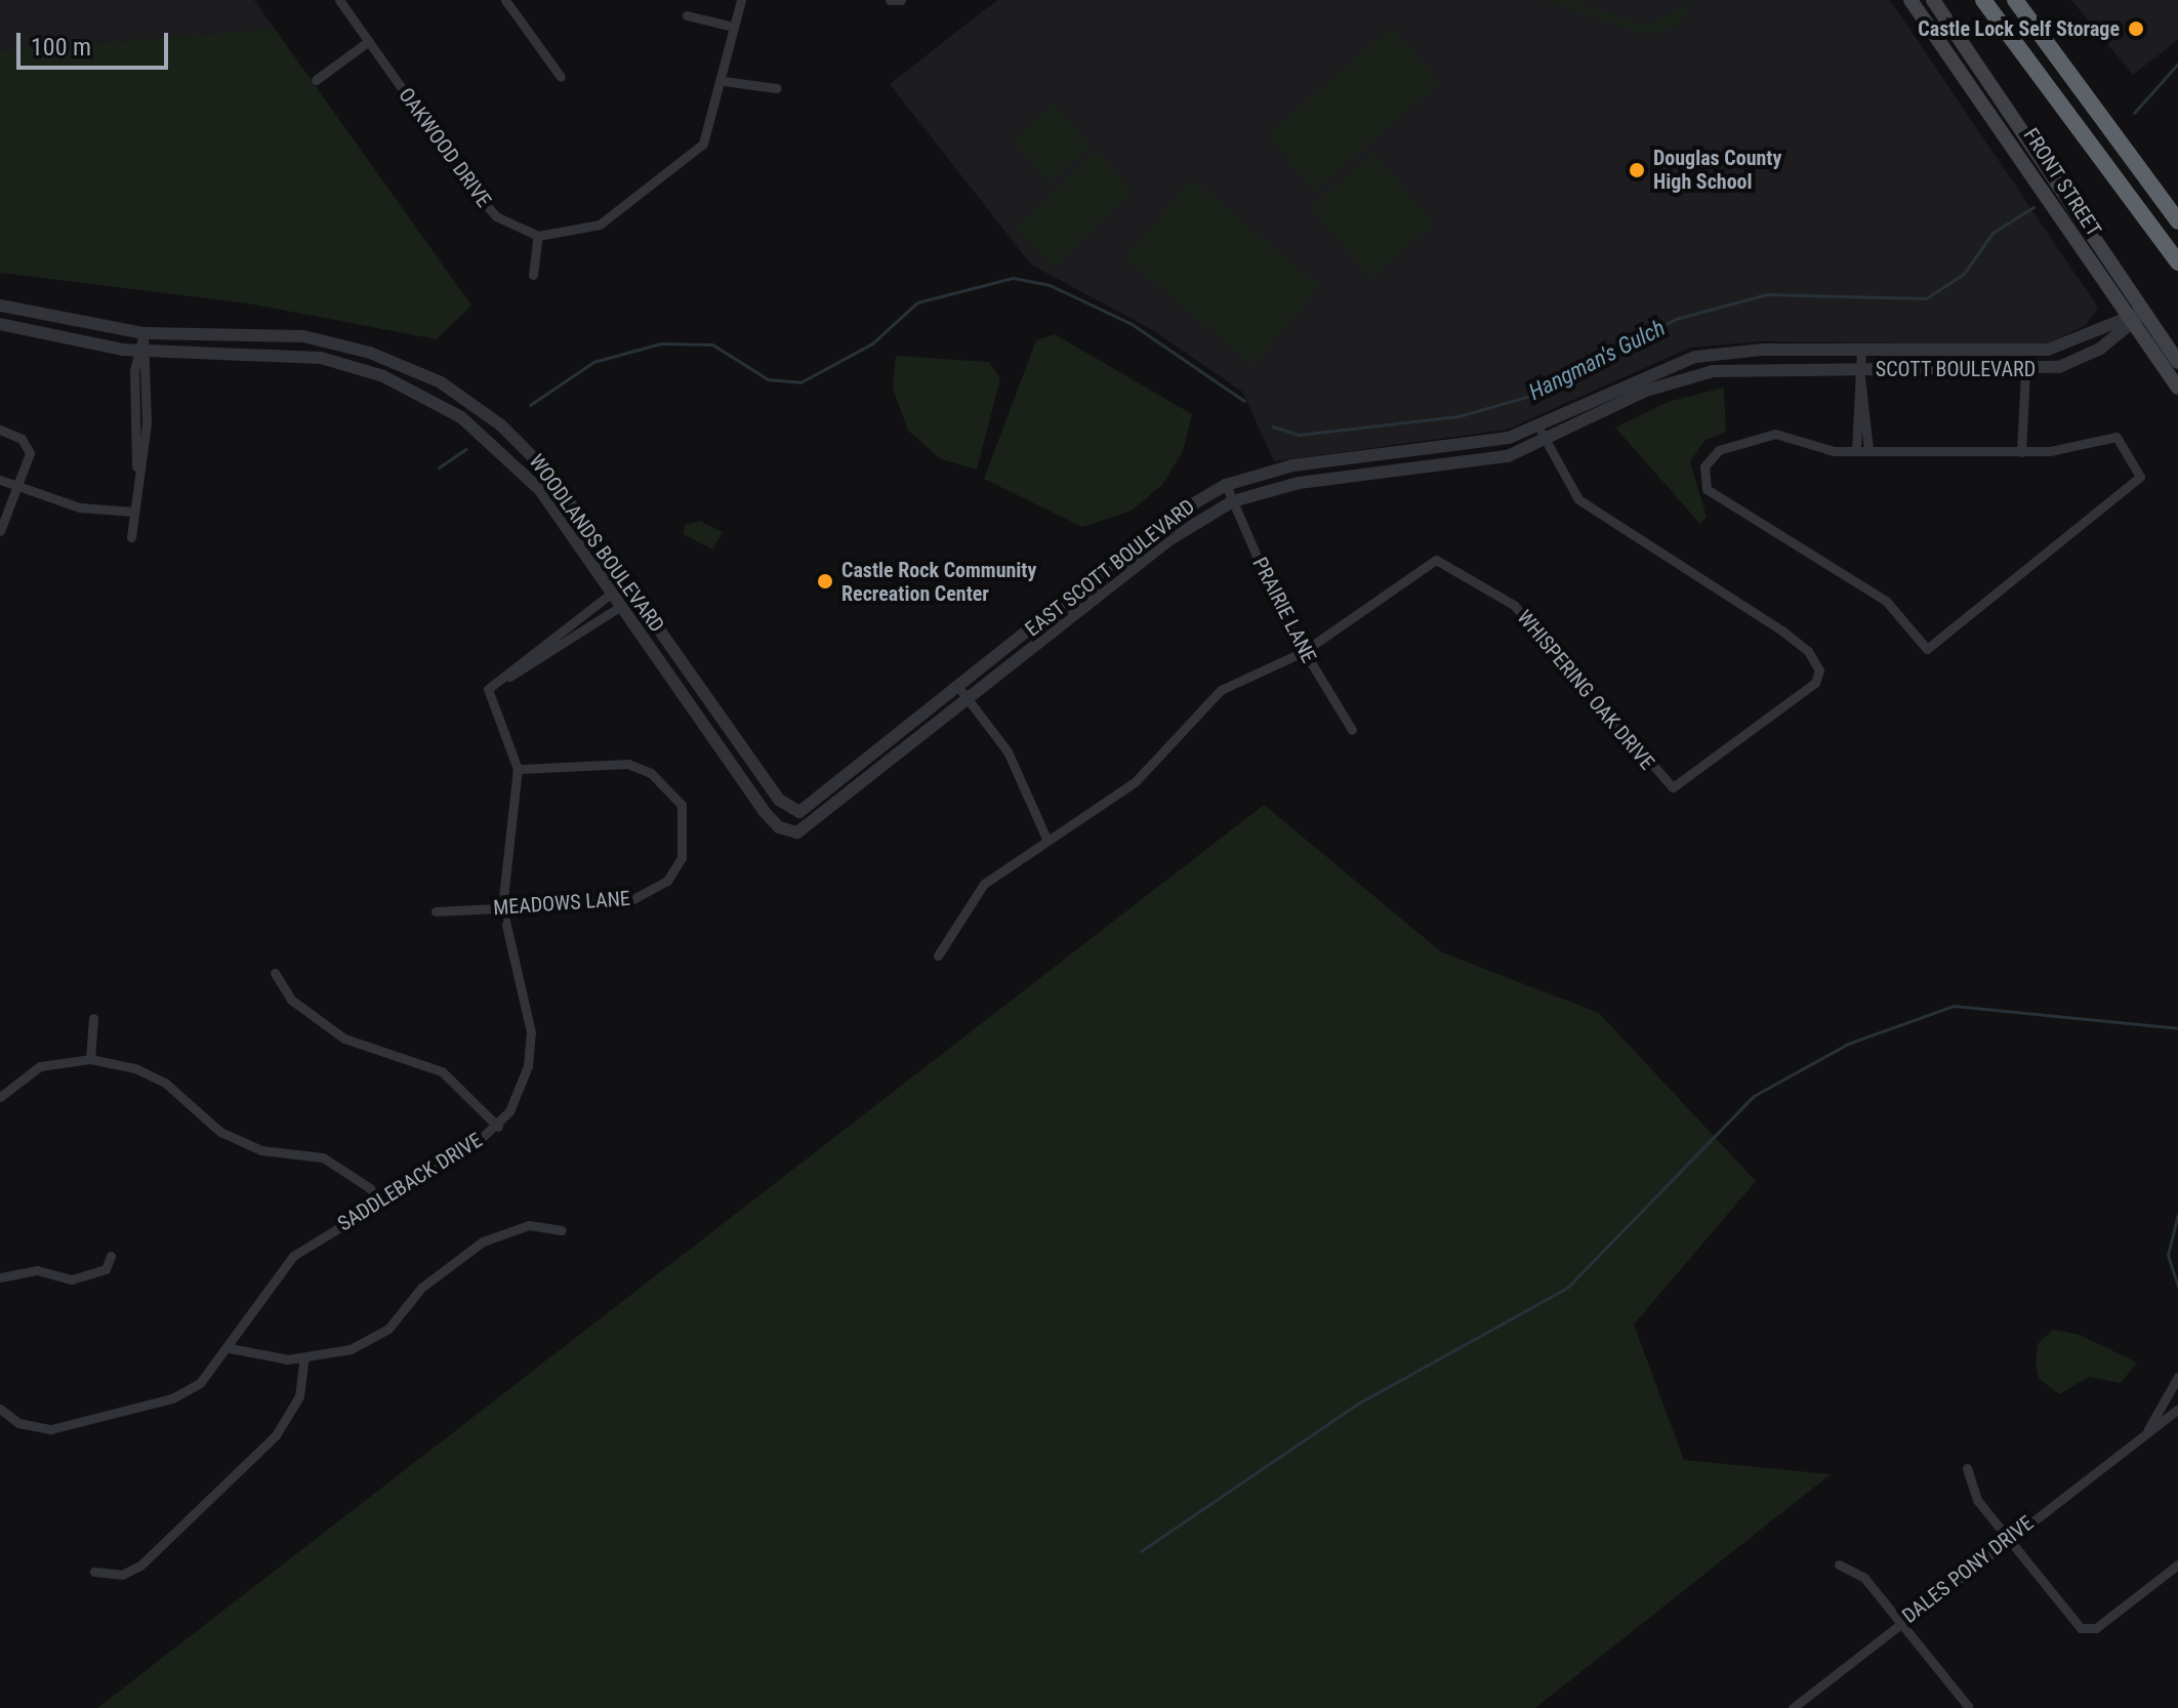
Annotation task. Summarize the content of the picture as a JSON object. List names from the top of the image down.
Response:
{
  "streets": {
    "main road": ["FRONT STREET"],
    "street": [
      "OAKWOOD DRIVE",
      "SCOTT BOULEVARD",
      "WOODLANDS BOULEVARD",
      "EAST SCOTT BOULEVARD",
      "PRAIRIE LANE",
      "WHISPERING OAK DRIVE",
      "MEADOWS LANE",
      "SADDLEBACK DRIVE",
      "DALES PONY DRIVE"
    ]
  },
  "crossings": [
    ["FRONT STREET", "SCOTT BOULEVARD"],
    ["SCOTT BOULEVARD", "EAST SCOTT BOULEVARD"],
    ["SCOTT BOULEVARD", "PRAIRIE LANE"],
    ["SCOTT BOULEVARD", "WHISPERING OAK DRIVE"],
    ["WOODLANDS BOULEVARD", "EAST SCOTT BOULEVARD"],
    ["EAST SCOTT BOULEVARD", "PRAIRIE LANE"],
    ["PRAIRIE LANE", "WHISPERING OAK DRIVE"],
    ["MEADOWS LANE", "SADDLEBACK DRIVE"]
  ],
  "water": ["Hangman's Gulch"],
  "places": ["Castle Lock Self Storage", "Douglas County High School", "Castle Rock Community Recreation Center"],
  "scale_bar": "100 m"
}
